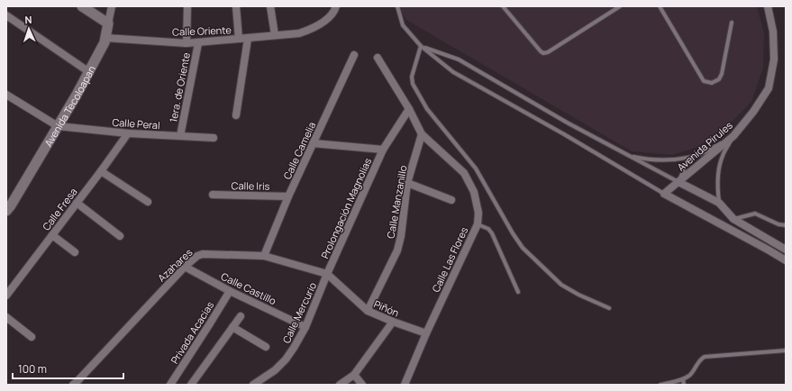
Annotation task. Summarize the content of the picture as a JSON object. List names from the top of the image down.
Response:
{
  "streets": {
    "street": [
      "Calle Oriente",
      "1era. de Oriente",
      "Avenida Tecoloapan",
      "Calle Peral",
      "Avenida Pirules",
      "Calle Camelia",
      "Calle Iris",
      "Calle Manzanillo",
      "Prolongación Magnolias",
      "Calle Fresa",
      "Calle Las Flores",
      "Azahares",
      "Calle Castillo",
      "Piñón",
      "Calle Mercurio",
      "Privada Acacias"
    ]
  },
  "crossings": [
    ["Calle Oriente", "1era. de Oriente"],
    ["Calle Oriente", "Avenida Tecoloapan"],
    ["1era. de Oriente", "Calle Peral"],
    ["Avenida Tecoloapan", "Calle Peral"],
    ["Calle Peral", "Calle Fresa"],
    ["Calle Camelia", "Calle Iris"],
    ["Calle Camelia", "Prolongación Magnolias"],
    ["Calle Camelia", "Azahares"],
    ["Calle Manzanillo", "Calle Las Flores"],
    ["Calle Manzanillo", "Piñón"],
    ["Prolongación Magnolias", "Azahares"],
    ["Prolongación Magnolias", "Piñón"],
    ["Prolongación Magnolias", "Calle Mercurio"],
    ["Calle Las Flores", "Piñón"],
    ["Azahares", "Calle Castillo"],
    ["Azahares", "Piñón"],
    ["Azahares", "Calle Mercurio"],
    ["Calle Castillo", "Calle Mercurio"],
    ["Calle Castillo", "Privada Acacias"],
    ["Piñón", "Calle Mercurio"]
  ],
  "scale_bar": "100 m",
  "north": "top"
}
